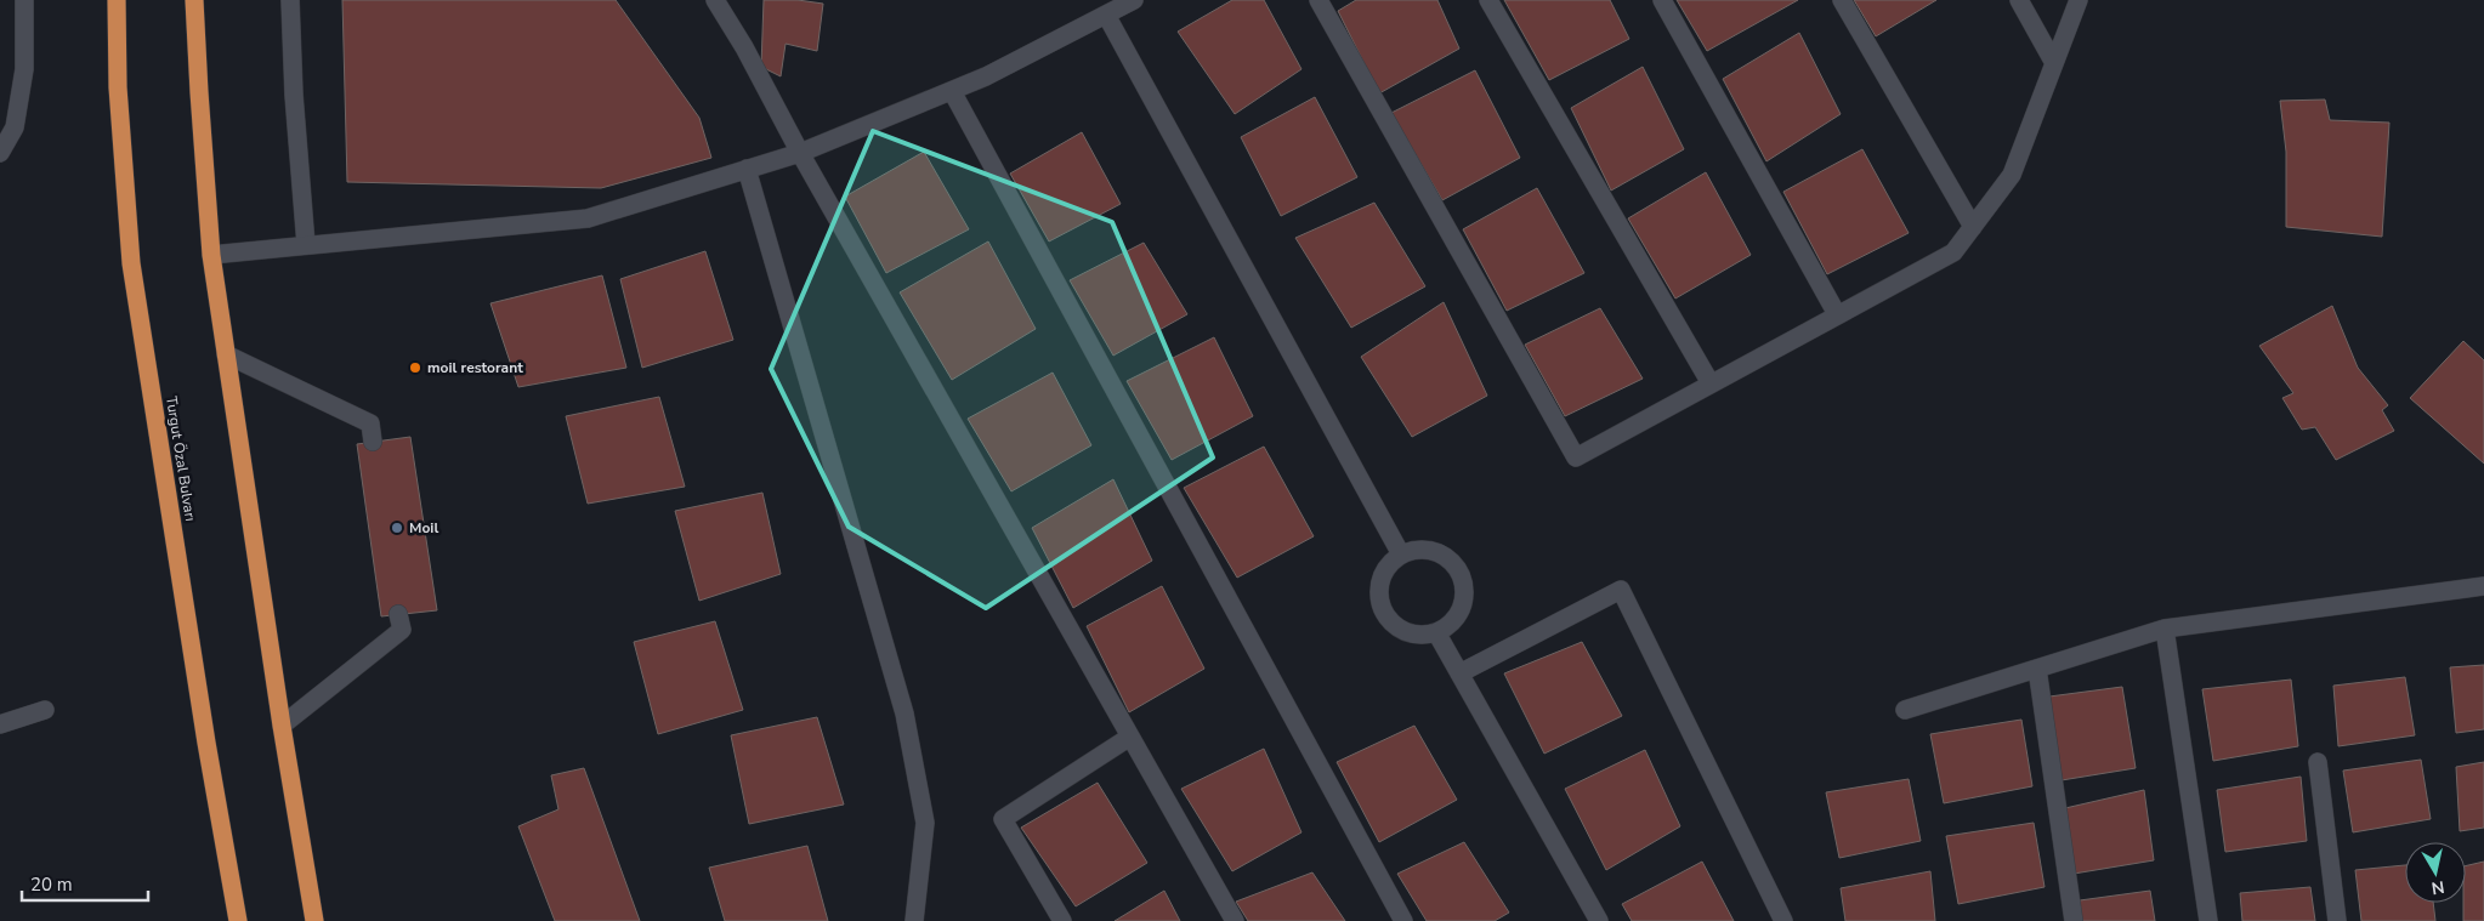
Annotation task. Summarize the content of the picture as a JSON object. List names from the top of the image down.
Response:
{
  "streets": {
    "highway": ["Turgut Özal Bulvarı"]
  },
  "places": ["moil restorant", "Moil"],
  "scale_bar": "20 m",
  "north": "bottom"
}
